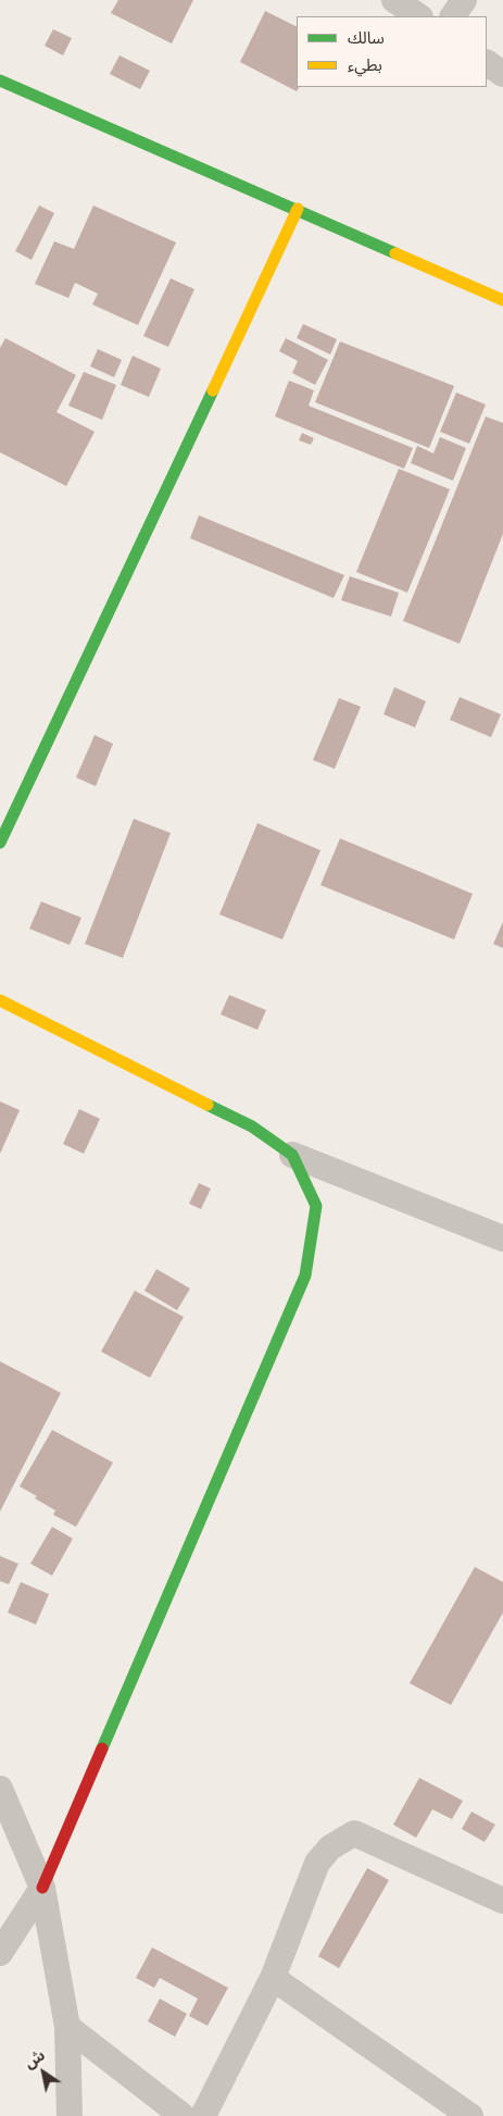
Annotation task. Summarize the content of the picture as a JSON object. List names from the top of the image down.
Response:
{
  "legend": ["سالك", "بطيء"],
  "north": "top left"
}
